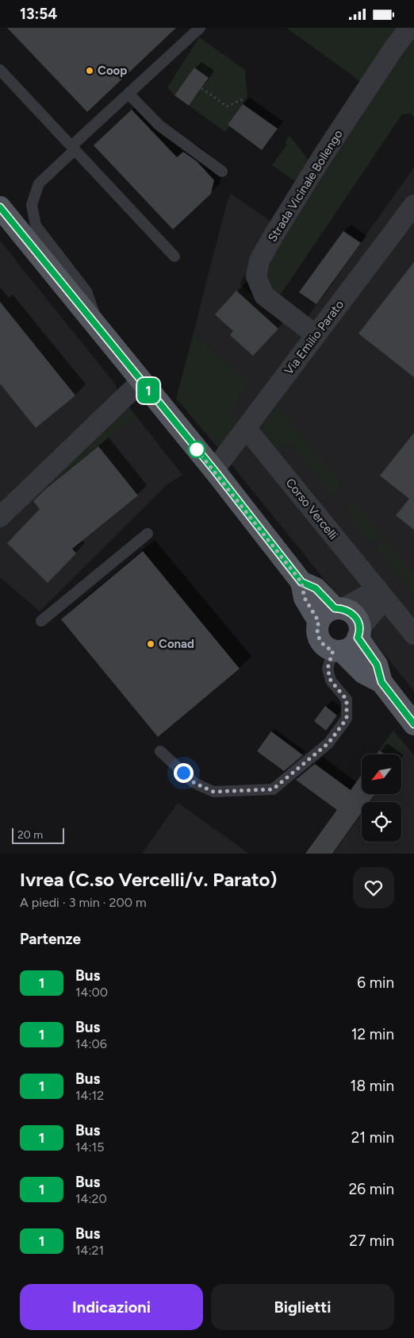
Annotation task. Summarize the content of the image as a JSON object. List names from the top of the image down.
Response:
{
  "streets": {
    "street": ["Strada Vicinale Bollengo", "Via Emilio Parato", "Corso Vercelli"]
  },
  "crossings": [
    ["Strada Vicinale Bollengo", "Via Emilio Parato"],
    ["Via Emilio Parato", "Corso Vercelli"]
  ],
  "places": ["Coop", "Conad"],
  "lines": ["bus line 1"],
  "scale_bar": "20 m",
  "north": "bottom left",
  "page": {
    "status": "13:54",
    "on_map": "1",
    "scale": "20 m",
    "heading": [
      ["Ivrea (C.so Vercelli/v. Parato)", "A piedi · 3 min · 200 m"],
      "Partenze"
    ],
    "list": [
      {
        "mark": "1",
        "name": "Bus",
        "note": "14:00",
        "value": "6 min"
      },
      {
        "mark": "1",
        "name": "Bus",
        "note": "14:06",
        "value": "12 min"
      },
      {
        "mark": "1",
        "name": "Bus",
        "note": "14:12",
        "value": "18 min"
      },
      {
        "mark": "1",
        "name": "Bus",
        "note": "14:15",
        "value": "21 min"
      },
      {
        "mark": "1",
        "name": "Bus",
        "note": "14:20",
        "value": "26 min"
      },
      {
        "mark": "1",
        "name": "Bus",
        "note": "14:21",
        "value": "27 min"
      }
    ],
    "buttons": ["Indicazioni", "Biglietti"]
  }
}
